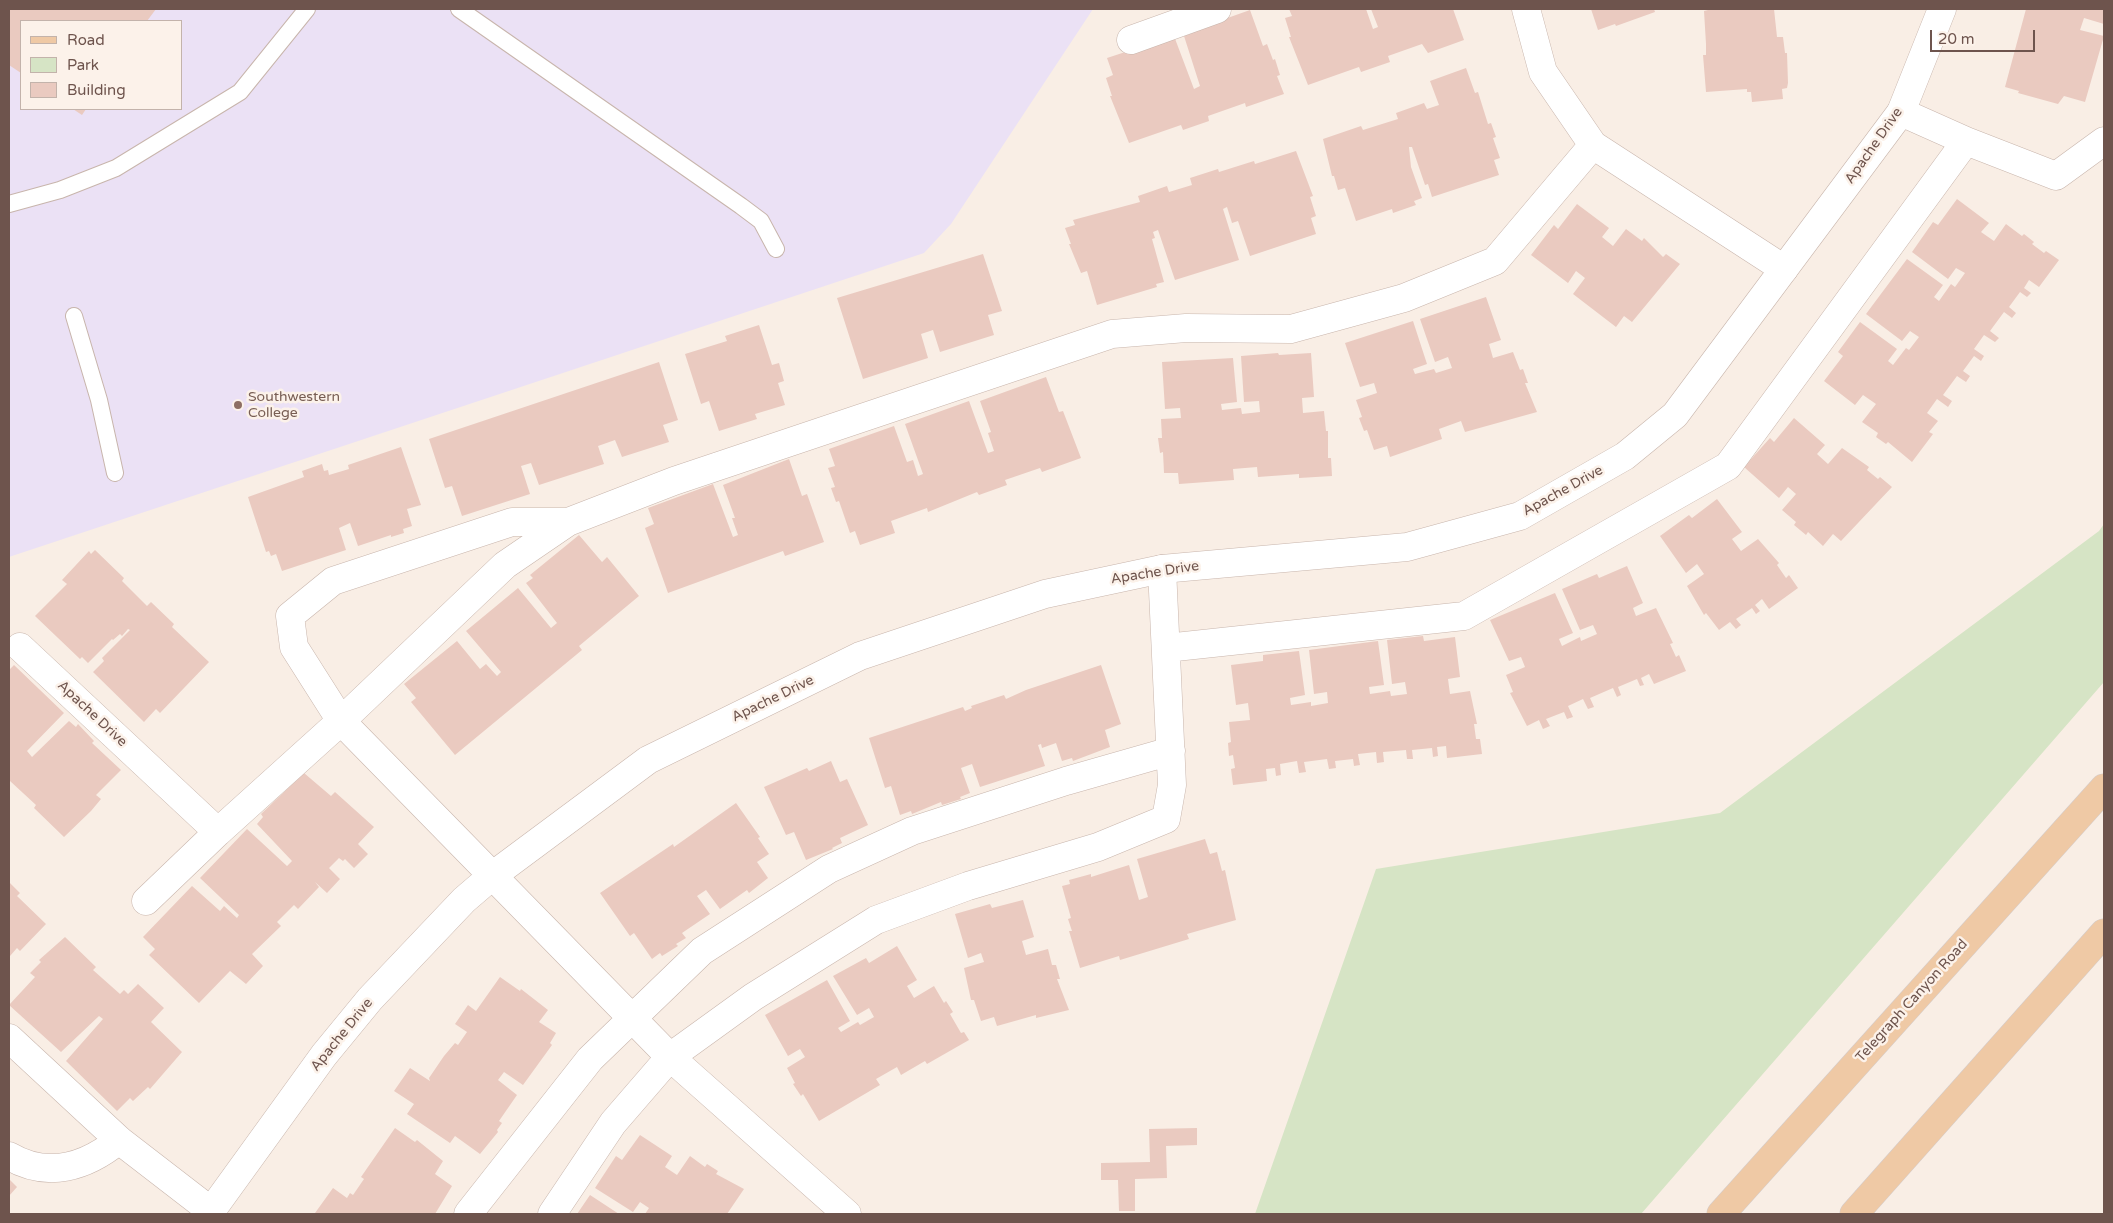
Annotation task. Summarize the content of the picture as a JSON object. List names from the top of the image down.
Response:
{
  "streets": {
    "main road": ["Telegraph Canyon Road"],
    "street": ["Apache Drive"]
  },
  "places": ["Southwestern College"],
  "legend": ["Road", "Park", "Building"],
  "scale_bar": "20 m"
}
